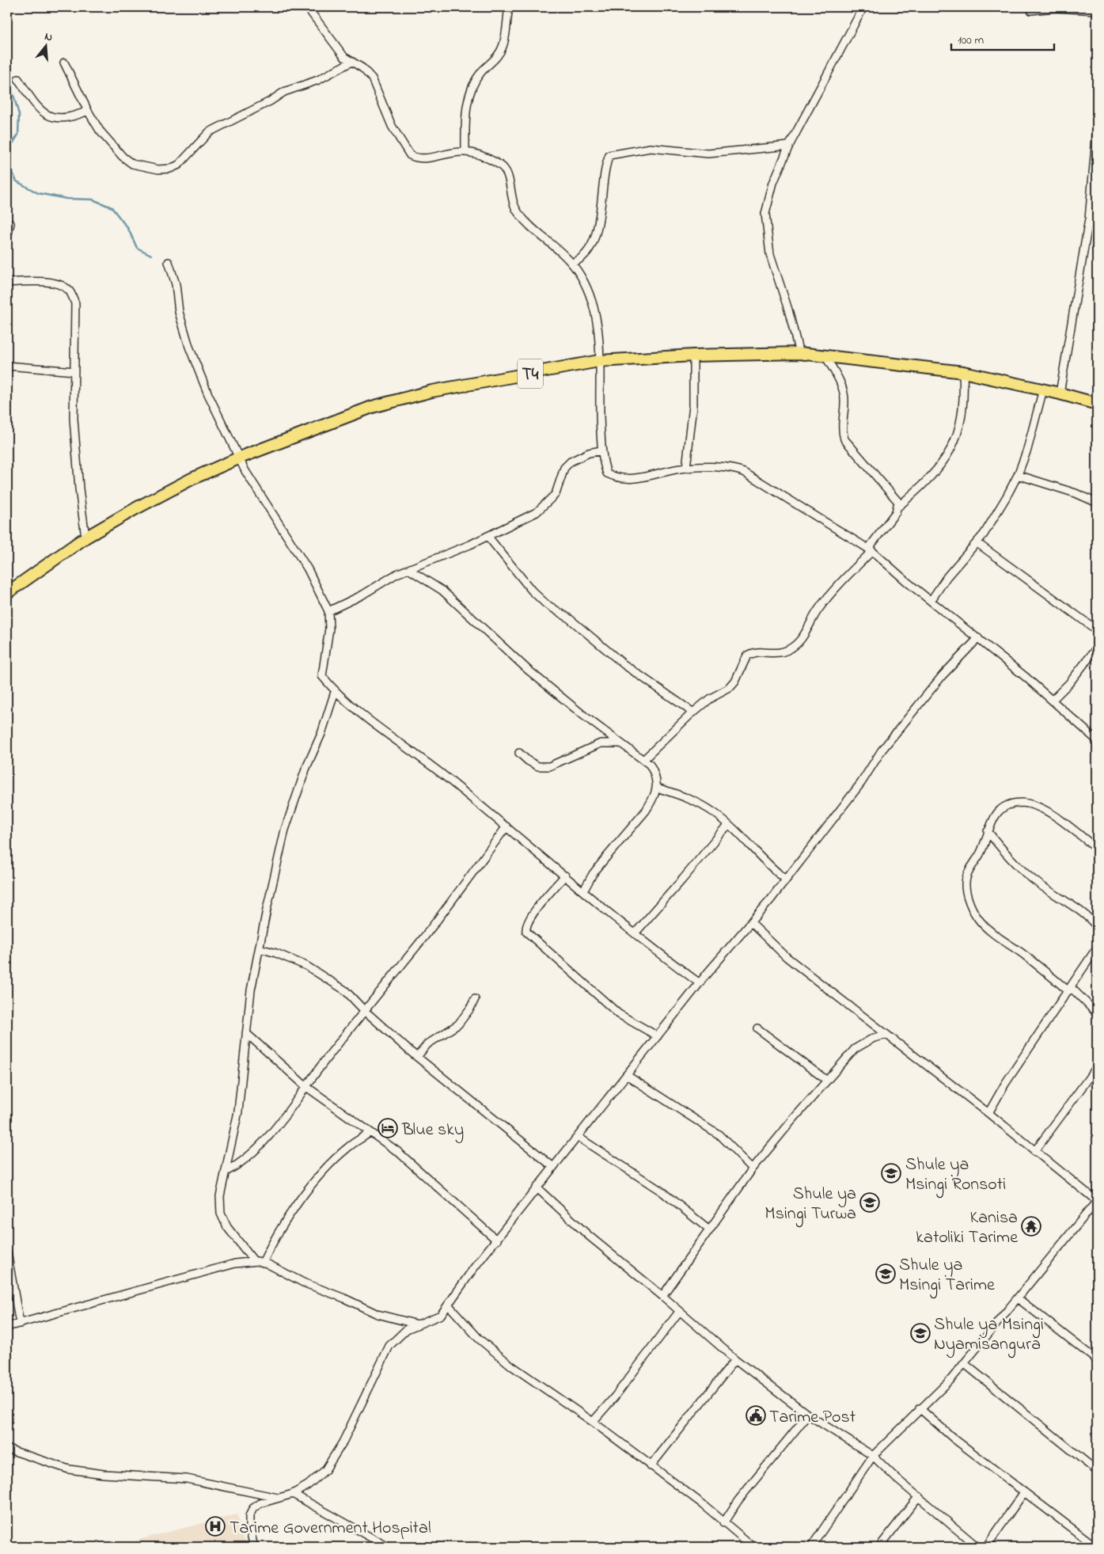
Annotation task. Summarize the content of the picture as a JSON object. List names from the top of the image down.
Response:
{
  "streets": {
    "highway": ["T4"]
  },
  "places": {
    "hotel": ["Blue sky"],
    "school or university": [
      "Shule ya Msingi Ronsoti",
      "Shule ya Msingi Turwa",
      "Shule ya Msingi Tarime",
      "Shule ya Msingi Nyamisangura"
    ],
    "temple": ["Kanisa katoliki Tarime"],
    "public building": ["Tarime Post"],
    "hospital": ["Tarime Government Hospital"]
  },
  "scale_bar": "100 m",
  "north": "top"
}
